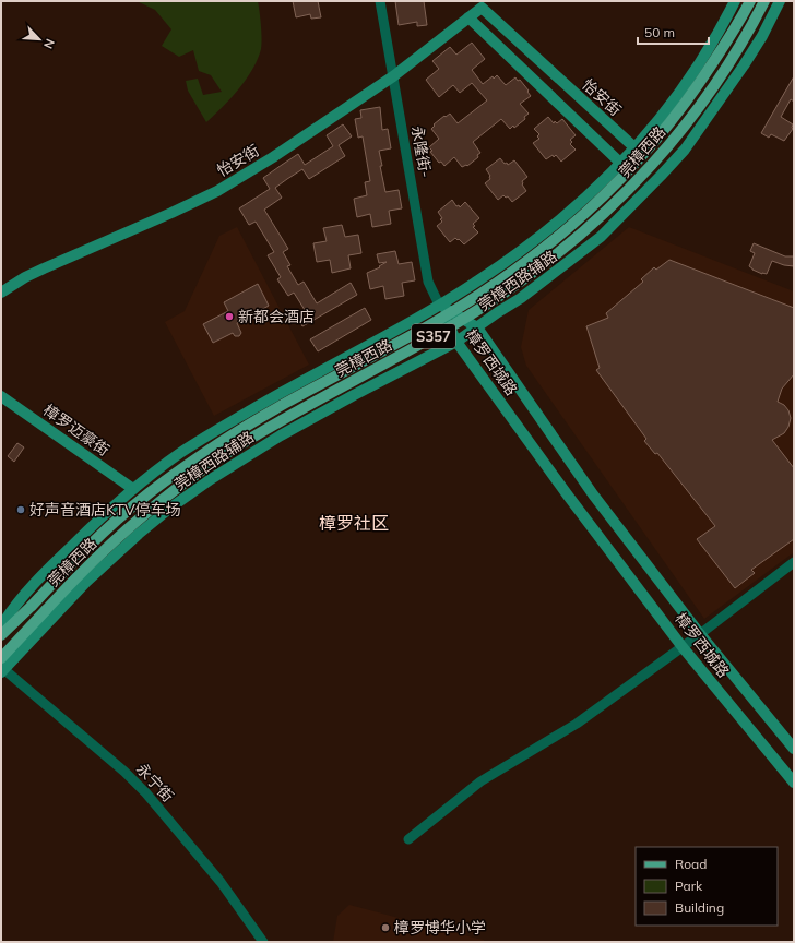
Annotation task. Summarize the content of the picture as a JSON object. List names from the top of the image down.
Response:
{
  "streets": {
    "main road": [
      "怡安街",
      "莞樟西路",
      "莞樟西路辅路",
      "S357",
      "樟罗西城路",
      "樟罗迈豪街"
    ],
    "street": ["永隆街-", "永宁街"]
  },
  "crossings": [
    ["怡安街", "永隆街-"],
    ["怡安街", "莞樟西路辅路"],
    ["永隆街-", "莞樟西路辅路"],
    ["永隆街-", "樟罗西城路"],
    ["莞樟西路辅路", "樟罗西城路"],
    ["莞樟西路辅路", "樟罗迈豪街"],
    ["莞樟西路辅路", "永宁街"]
  ],
  "districts": ["樟罗社区"],
  "places": ["新都会酒店", "好声音酒店KTV停车场", "樟罗博华小学"],
  "legend": ["Road", "Park", "Building"],
  "scale_bar": "50 m",
  "north": "bottom right"
}
